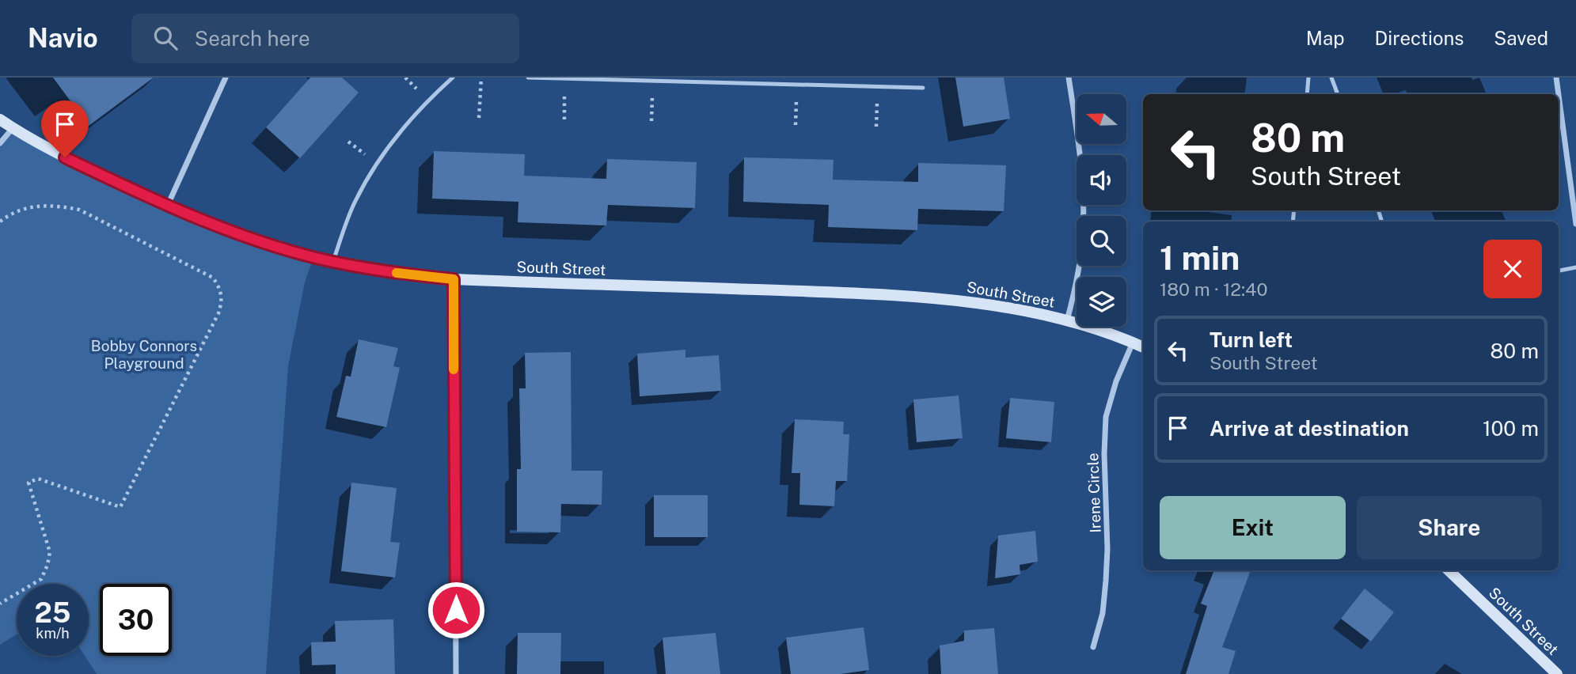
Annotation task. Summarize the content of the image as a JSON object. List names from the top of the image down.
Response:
{
  "streets": {
    "main road": ["South Street"],
    "street": ["Irene Circle"]
  },
  "crossings": [
    ["South Street", "Irene Circle"]
  ],
  "parks": ["Bobby Connors Playground"],
  "north": "left",
  "page": {
    "header": "Navio",
    "search": "Search here",
    "nav": ["Map", "Directions", "Saved"],
    "turn": ["80 m", "South Street"],
    "heading": ["1 min", "180 m · 12:40"],
    "list": [
      {
        "name": "Turn left",
        "note": "South Street",
        "value": "80 m"
      },
      {
        "name": "Arrive at destination",
        "value": "100 m"
      }
    ],
    "buttons": ["Exit", "Share"],
    "speed": "25 km/h",
    "limit": "30"
  }
}
